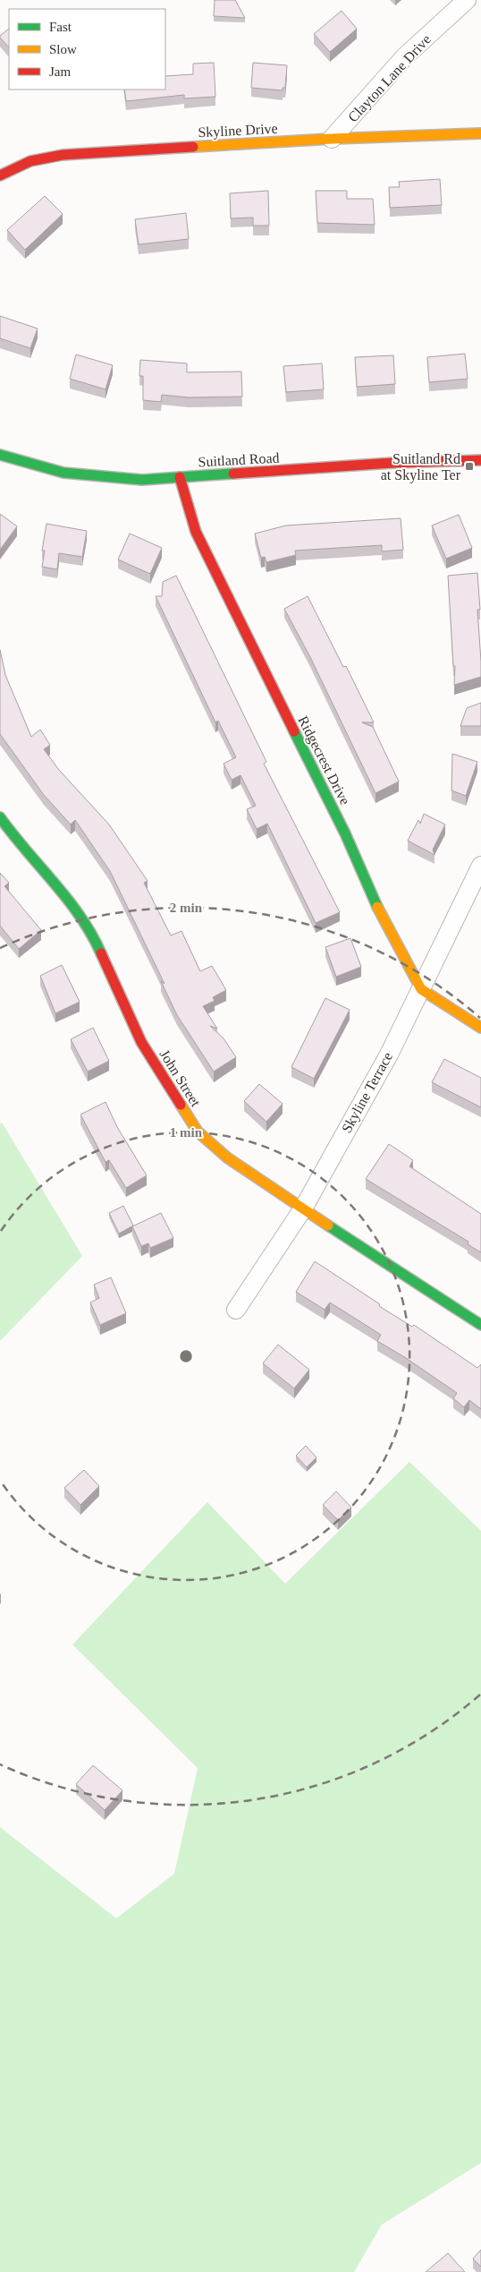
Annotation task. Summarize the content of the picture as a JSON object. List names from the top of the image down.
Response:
{
  "streets": {
    "street": [
      "Clayton Lane Drive",
      "Skyline Drive",
      "Suitland Road",
      "Ridgecrest Drive",
      "John Street",
      "Skyline Terrace"
    ]
  },
  "crossings": [
    ["Clayton Lane Drive", "Skyline Drive"],
    ["Suitland Road", "Ridgecrest Drive"],
    ["Ridgecrest Drive", "Skyline Terrace"],
    ["John Street", "Skyline Terrace"]
  ],
  "places": {
    "transit": ["Suitland Rd at Skyline Ter"]
  },
  "legend": ["Fast", "Slow", "Jam"],
  "rings": ["2 min", "1 min"]
}
